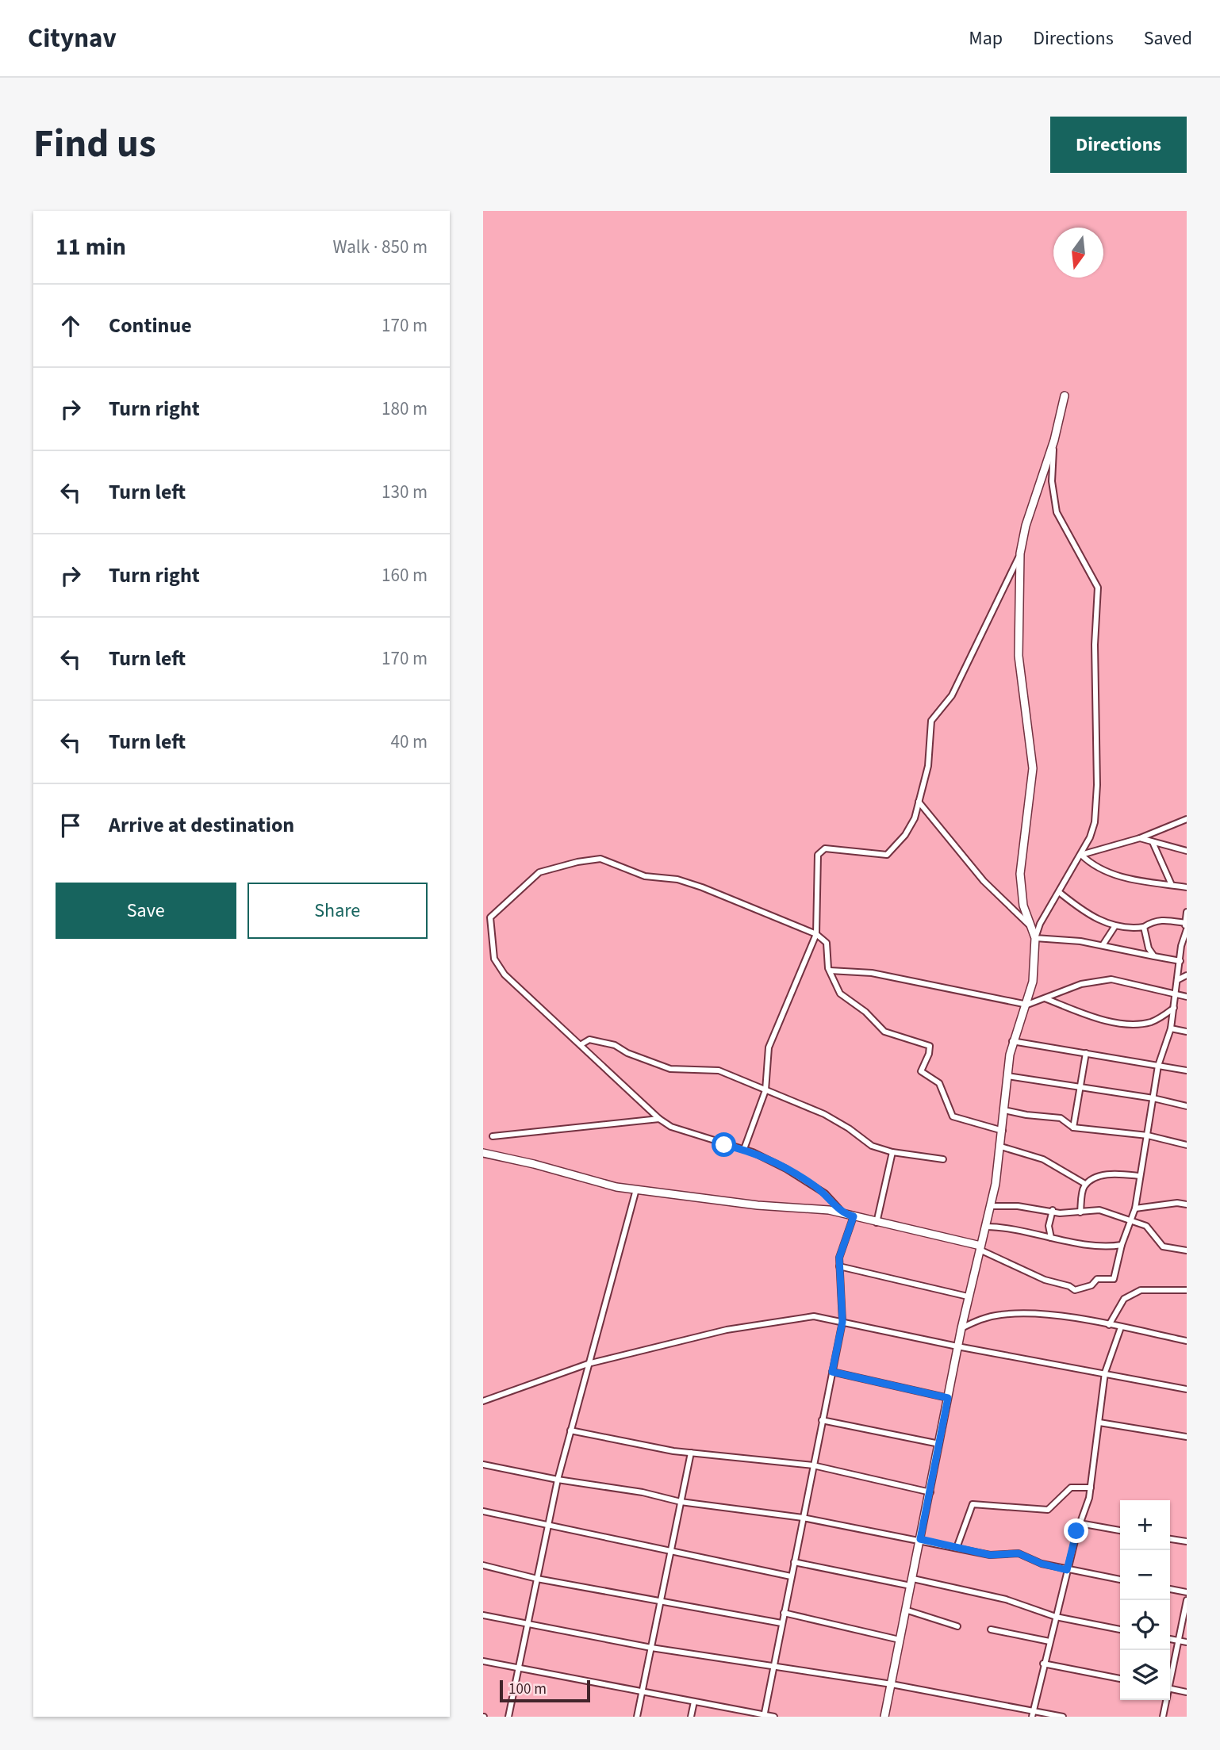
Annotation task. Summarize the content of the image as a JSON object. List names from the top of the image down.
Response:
{
  "scale_bar": "100 m",
  "north": "bottom",
  "page": {
    "header": "Citynav",
    "nav": ["Map", "Directions", "Saved"],
    "title": "Find us",
    "buttons": [
      "Directions",
      ["Save", "Share"]
    ],
    "heading": ["11 min", "Walk · 850 m"],
    "list": [
      ["Continue", "170 m"],
      ["Turn right", "180 m"],
      ["Turn left", "130 m"],
      ["Turn right", "160 m"],
      ["Turn left", "170 m"],
      ["Turn left", "40 m"],
      "Arrive at destination"
    ],
    "map_buttons": ["+", "−"],
    "scale": "100 m"
  }
}
